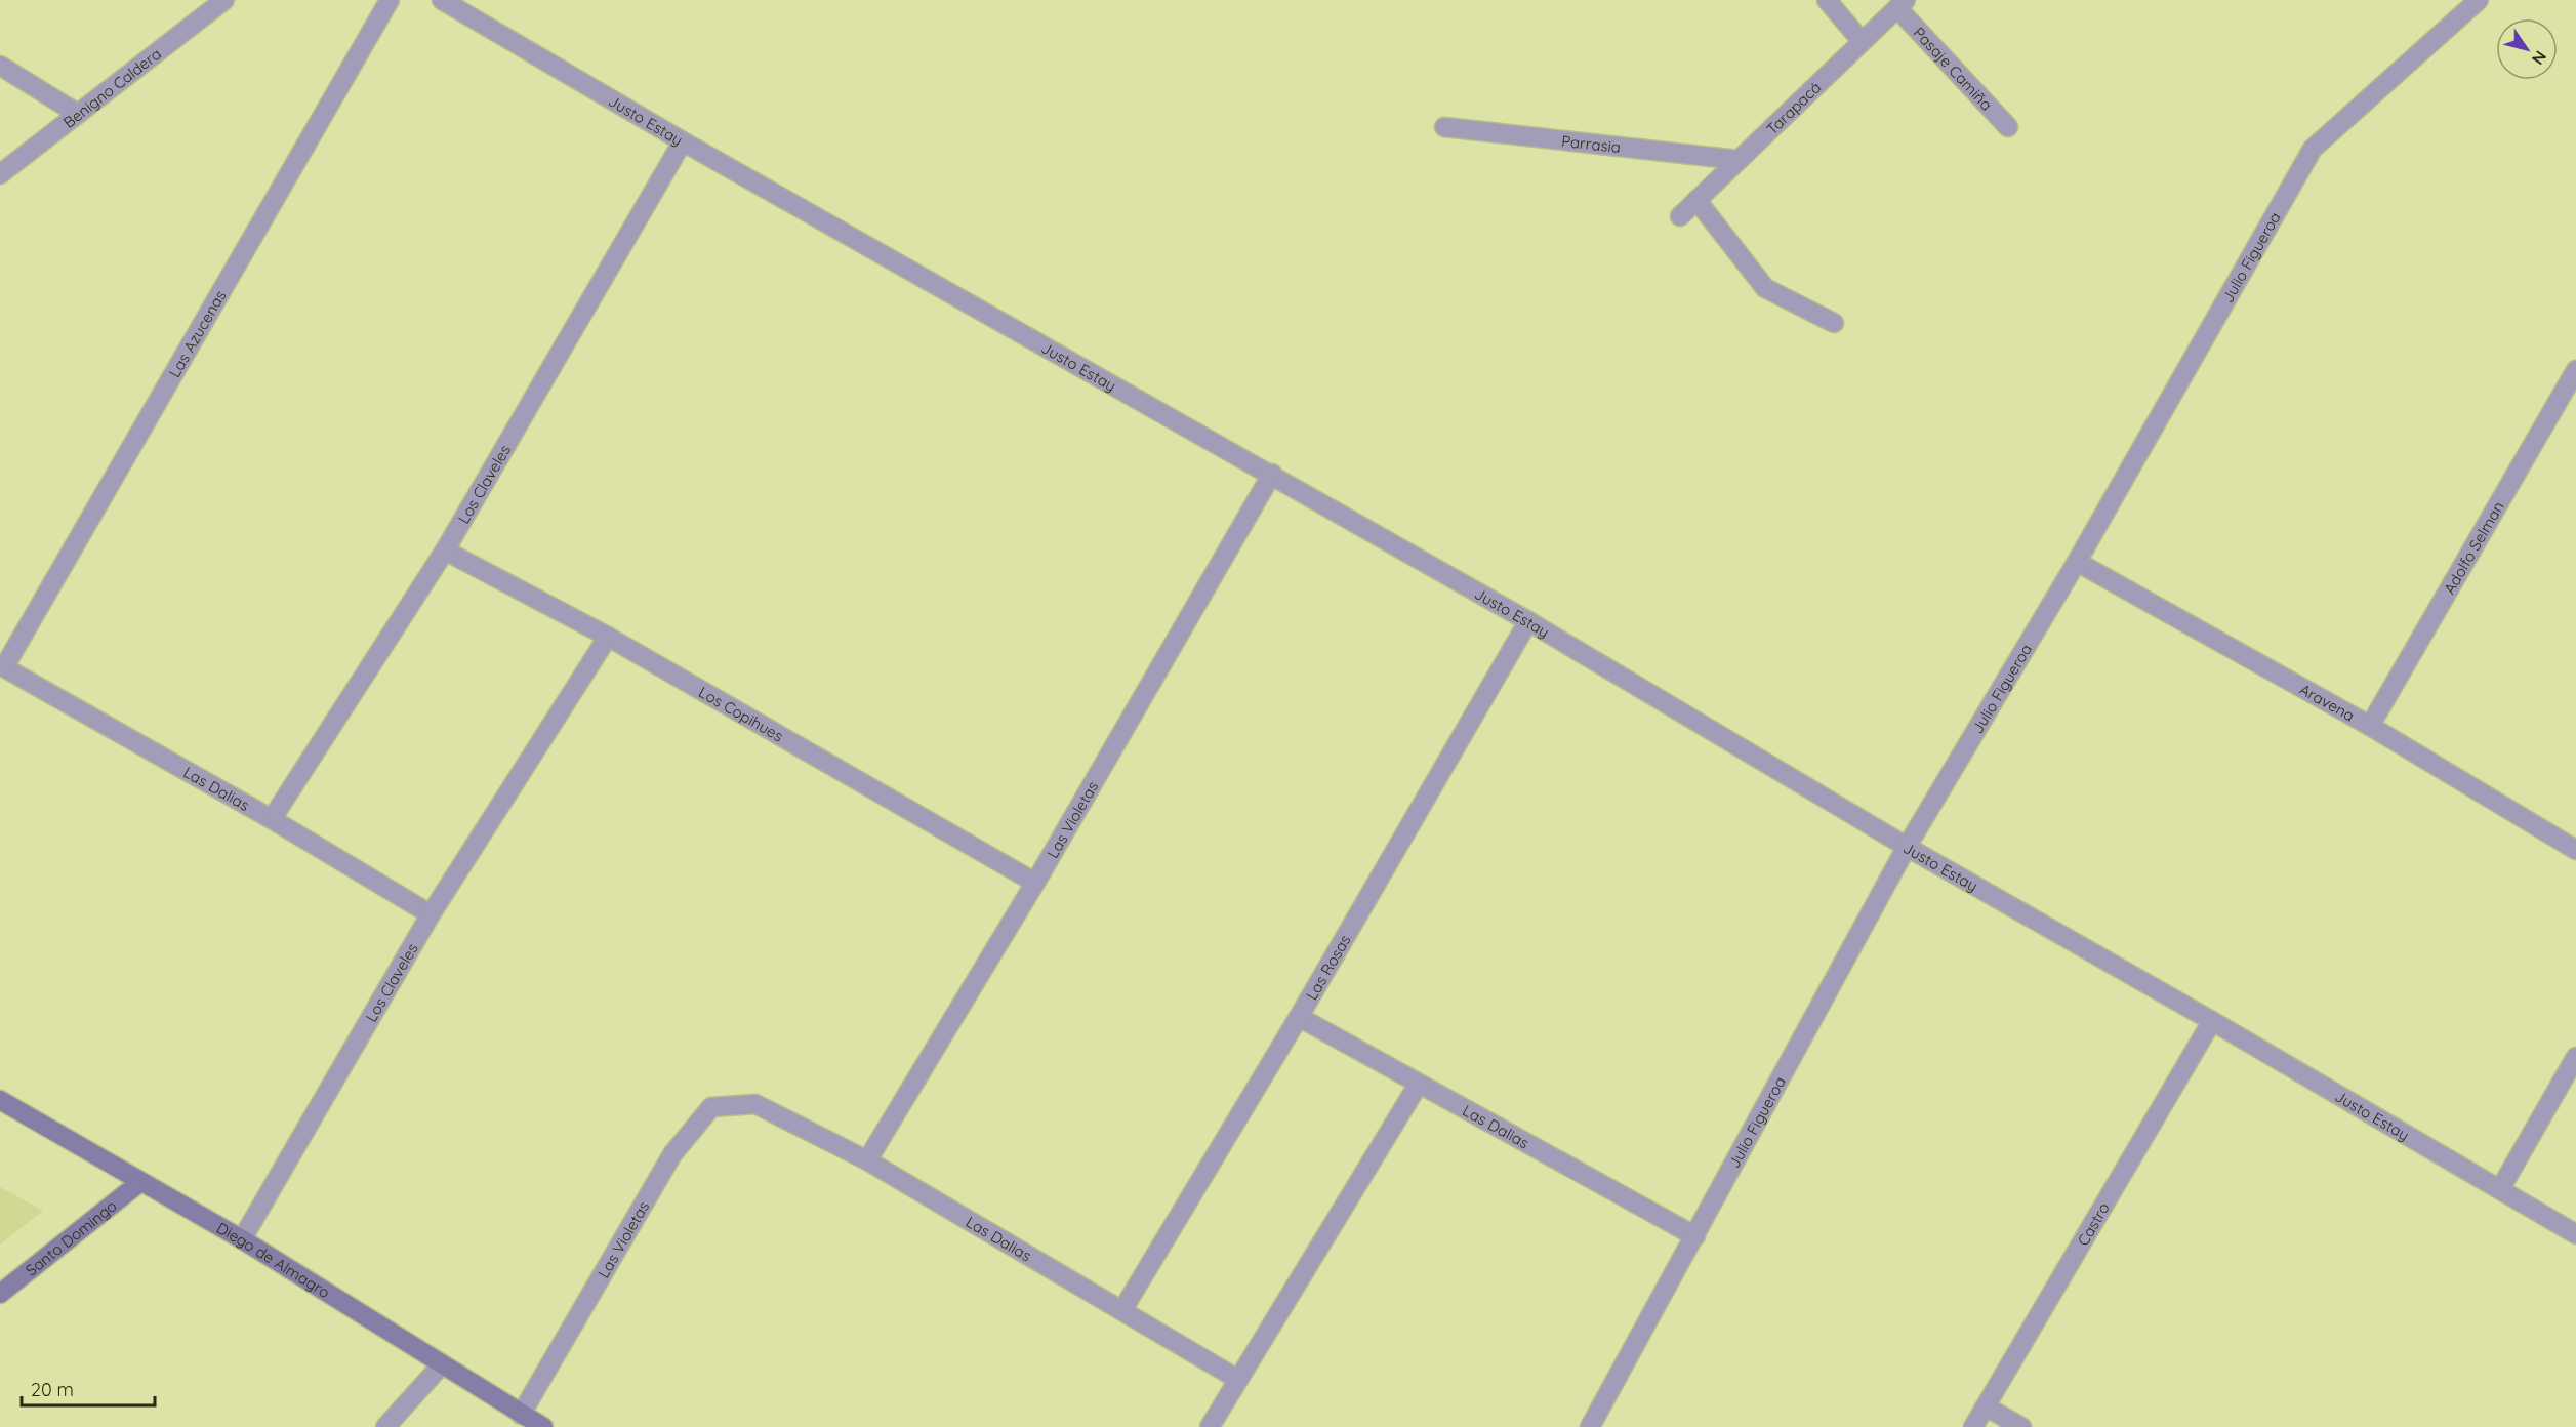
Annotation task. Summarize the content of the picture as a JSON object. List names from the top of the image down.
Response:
{
  "streets": {
    "street": [
      "Pasaje Camiña",
      "Benigno Caldera",
      "Tarapacá",
      "Justo Estay",
      "Parrasia",
      "Julio Figueroa",
      "Las Azucenas",
      "Los Claveles",
      "Adolfo Selman",
      "Aravena",
      "Los Copihues",
      "Las Dalias",
      "Las Violetas",
      "Las Rosas",
      "Castro",
      "Santo Domingo",
      "Diego de Almagro"
    ]
  },
  "crossings": [
    ["Pasaje Camiña", "Tarapacá"],
    ["Tarapacá", "Parrasia"],
    ["Justo Estay", "Julio Figueroa"],
    ["Justo Estay", "Los Claveles"],
    ["Justo Estay", "Las Violetas"],
    ["Justo Estay", "Las Rosas"],
    ["Justo Estay", "Castro"],
    ["Julio Figueroa", "Aravena"],
    ["Julio Figueroa", "Las Dalias"],
    ["Las Azucenas", "Las Dalias"],
    ["Los Claveles", "Los Copihues"],
    ["Los Claveles", "Las Dalias"],
    ["Los Claveles", "Diego de Almagro"],
    ["Adolfo Selman", "Aravena"],
    ["Los Copihues", "Las Violetas"],
    ["Las Dalias", "Las Violetas"],
    ["Las Dalias", "Las Rosas"],
    ["Las Violetas", "Diego de Almagro"],
    ["Santo Domingo", "Diego de Almagro"]
  ],
  "scale_bar": "20 m",
  "north": "bottom right"
}
